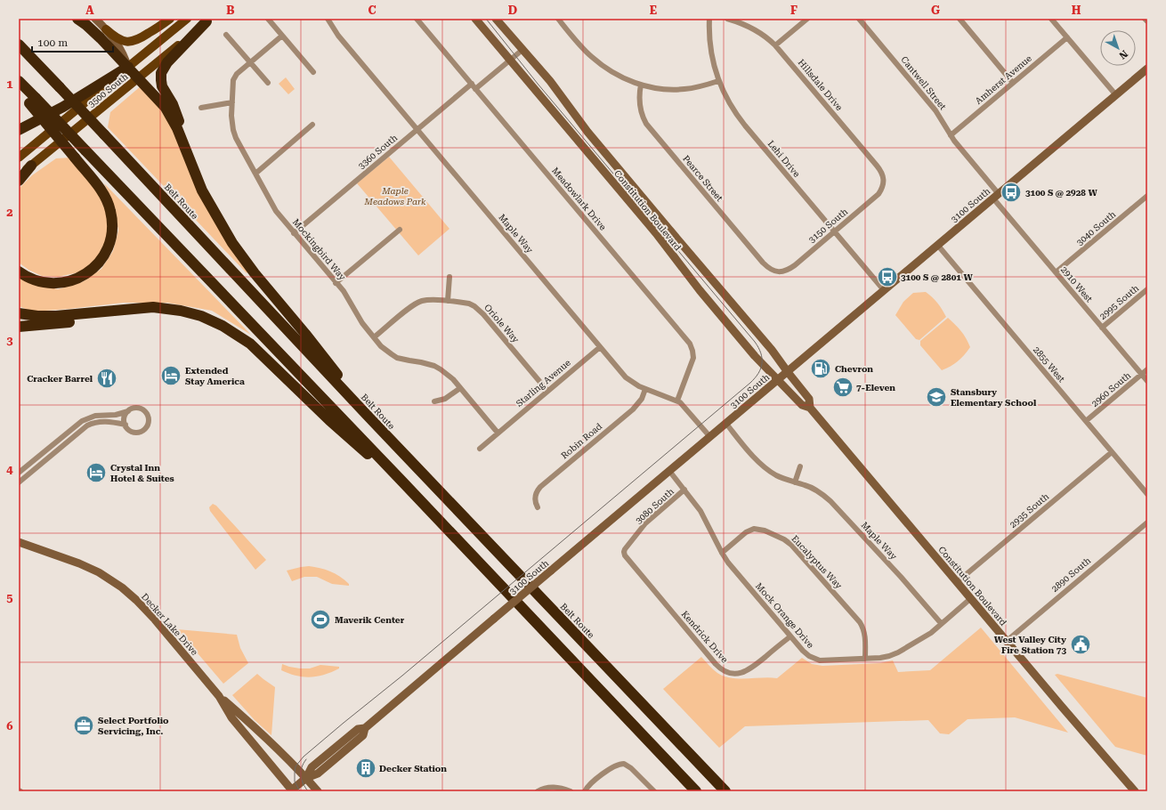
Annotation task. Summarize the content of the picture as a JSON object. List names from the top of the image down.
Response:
{
  "streets": {
    "highway": ["Belt Route"],
    "main road": [
      "3500 South",
      "3100 South",
      "Constitution Boulevard",
      "Decker Lake Drive"
    ],
    "street": [
      "Amherst Avenue",
      "Cantwell Street",
      "Hillsdale Drive",
      "3360 South",
      "Lehi Drive",
      "Pearce Street",
      "Meadowlark Drive",
      "3150 South",
      "3040 South",
      "Maple Way",
      "Mockingbird Way",
      "2910 West",
      "2995 South",
      "Oriole Way",
      "2855 West",
      "Starling Avenue",
      "2960 South",
      "Robin Road",
      "3080 South",
      "2935 South",
      "Eucalyptus Way",
      "2890 South",
      "Mock Orange Drive",
      "Kendrick Drive"
    ]
  },
  "crossings": [
    ["Amherst Avenue", "Cantwell Street"],
    ["Cantwell Street", "3100 South"],
    ["Cantwell Street", "2910 West"],
    ["Hillsdale Drive", "3150 South"],
    ["3360 South", "Meadowlark Drive"],
    ["3360 South", "Maple Way"],
    ["3360 South", "Mockingbird Way"],
    ["Lehi Drive", "3100 South"],
    ["Lehi Drive", "3150 South"],
    ["Pearce Street", "3150 South"],
    ["Meadowlark Drive", "Maple Way"],
    ["3100 South", "Constitution Boulevard"],
    ["3100 South", "Maple Way"],
    ["3100 South", "2910 West"],
    ["3100 South", "2855 West"],
    ["3100 South", "Mock Orange Drive"],
    ["3100 South", "Decker Lake Drive"],
    ["Constitution Boulevard", "2935 South"],
    ["Constitution Boulevard", "2890 South"],
    ["Constitution Boulevard", "Mock Orange Drive"],
    ["3040 South", "2910 West"],
    ["Maple Way", "Starling Avenue"],
    ["Maple Way", "Robin Road"],
    ["Maple Way", "Mock Orange Drive"],
    ["Mockingbird Way", "Oriole Way"],
    ["Mockingbird Way", "Starling Avenue"],
    ["2910 West", "2995 South"],
    ["2910 West", "2960 South"],
    ["Oriole Way", "Starling Avenue"],
    ["2855 West", "2960 South"],
    ["2855 West", "2935 South"],
    ["3080 South", "Mock Orange Drive"],
    ["3080 South", "Kendrick Drive"],
    ["Eucalyptus Way", "Mock Orange Drive"],
    ["Mock Orange Drive", "Kendrick Drive"]
  ],
  "parks": ["Maple Meadows Park"],
  "places": {
    "bus stop": ["3100 S @ 2928 W", "3100 S @ 2801 W"],
    "fuel station": ["Chevron"],
    "hotel": ["Extended Stay America", "Crystal Inn Hotel & Suites"],
    "restaurant": ["Cracker Barrel"],
    "supermarket": ["7-Eleven"],
    "school or university": ["Stansbury Elementary School"],
    "sports": ["Maverik Center"],
    "public building": ["West Valley City Fire Station 73"],
    "office": ["Select Portfolio Servicing, Inc."],
    "building": ["Decker Station"]
  },
  "scale_bar": "100 m",
  "north": "bottom right",
  "grid": {
    "columns": [
      "A",
      "B",
      "C",
      "D",
      "E",
      "F",
      "G",
      "H"
    ],
    "rows": [
      "1",
      "2",
      "3",
      "4",
      "5",
      "6"
    ]
  }
}
